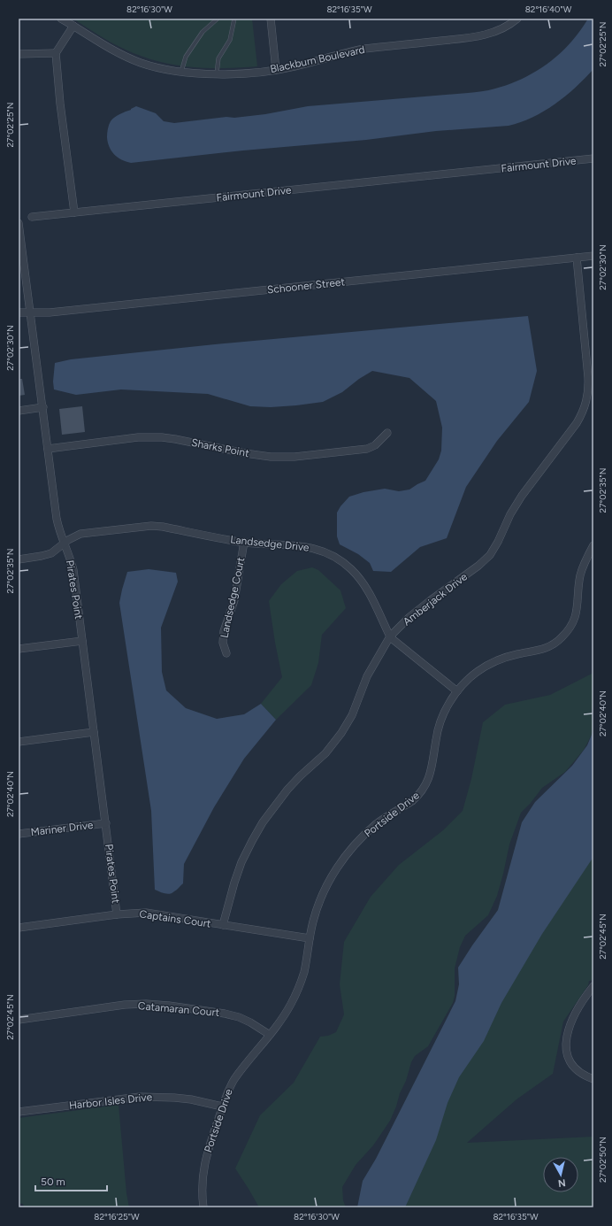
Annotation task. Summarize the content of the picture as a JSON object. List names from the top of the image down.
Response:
{
  "streets": {
    "street": [
      "Blackburn Boulevard",
      "Fairmount Drive",
      "Schooner Street",
      "Sharks Point",
      "Landsedge Drive",
      "Pirates Point",
      "Landsedge Court",
      "Amberjack Drive",
      "Portside Drive",
      "Mariner Drive",
      "Captains Court",
      "Catamaran Court",
      "Harbor Isles Drive"
    ]
  },
  "crossings": [
    ["Schooner Street", "Pirates Point"],
    ["Schooner Street", "Amberjack Drive"],
    ["Sharks Point", "Pirates Point"],
    ["Landsedge Drive", "Pirates Point"],
    ["Landsedge Drive", "Landsedge Court"],
    ["Landsedge Drive", "Amberjack Drive"],
    ["Landsedge Drive", "Portside Drive"],
    ["Pirates Point", "Mariner Drive"],
    ["Pirates Point", "Captains Court"],
    ["Amberjack Drive", "Captains Court"],
    ["Portside Drive", "Captains Court"],
    ["Portside Drive", "Catamaran Court"],
    ["Portside Drive", "Harbor Isles Drive"]
  ],
  "scale_bar": "50 m",
  "north": "bottom",
  "coordinates": [
    "82°16'30\"W",
    "82°16'35\"W",
    "82°16'40\"W",
    "27°02'25\"N",
    "27°02'30\"N",
    "27°02'35\"N",
    "27°02'40\"N",
    "27°02'45\"N",
    "27°02'50\"N",
    "82°16'25\"W"
  ]
}
